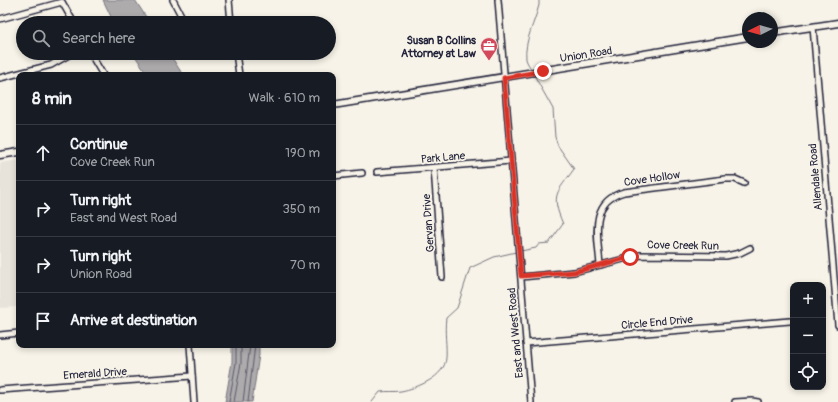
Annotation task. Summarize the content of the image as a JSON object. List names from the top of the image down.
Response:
{
  "streets": {
    "main road": ["Union Road"],
    "street": [
      "Park Lane",
      "Allendale Road",
      "Cove Hollow",
      "Gervan Drive",
      "Cove Creek Run",
      "Circle End Drive",
      "East and West Road",
      "Emerald Drive"
    ]
  },
  "crossings": [
    ["Union Road", "East and West Road"],
    ["Park Lane", "Gervan Drive"],
    ["Park Lane", "East and West Road"],
    ["Cove Hollow", "Cove Creek Run"],
    ["Cove Creek Run", "East and West Road"],
    ["Circle End Drive", "East and West Road"]
  ],
  "places": {
    "office": ["Susan B Collins Attorney at Law"]
  },
  "north": "left",
  "page": {
    "search": "Search here",
    "heading": ["8 min", "Walk · 610 m"],
    "list": [
      ["Continue", "Cove Creek Run", "190 m"],
      ["Turn right", "East and West Road", "350 m"],
      ["Turn right", "Union Road", "70 m"],
      "Arrive at destination"
    ],
    "map_buttons": ["+", "−"]
  }
}
